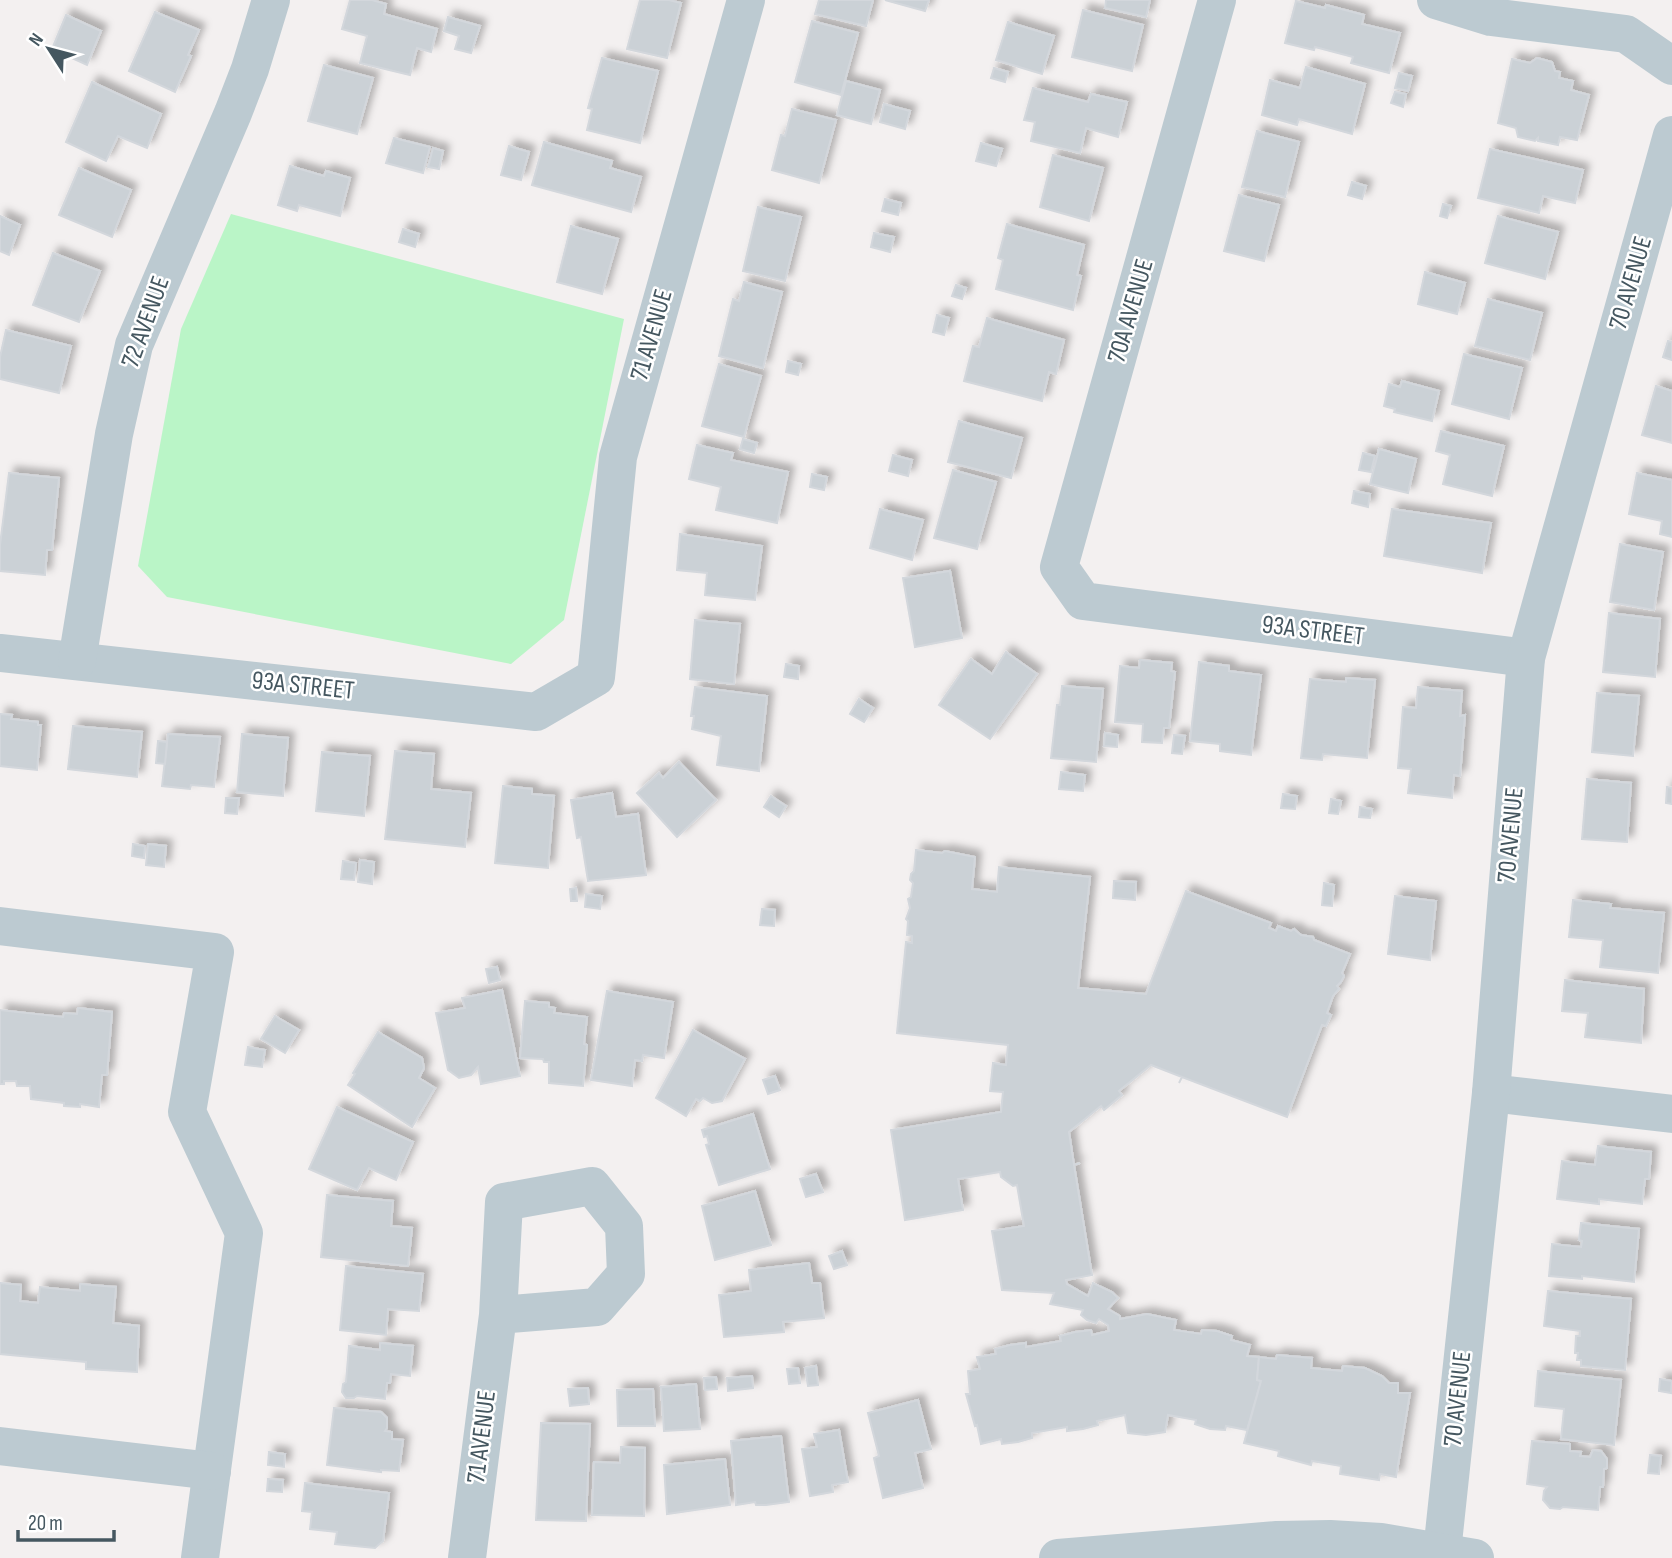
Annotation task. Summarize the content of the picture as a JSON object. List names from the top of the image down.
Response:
{
  "streets": {
    "street": [
      "70 AVENUE",
      "70A AVENUE",
      "72 AVENUE",
      "71 AVENUE",
      "93A STREET"
    ]
  },
  "crossings": [
    ["70 AVENUE", "93A STREET"],
    ["70A AVENUE", "93A STREET"],
    ["72 AVENUE", "93A STREET"],
    ["71 AVENUE", "93A STREET"]
  ],
  "scale_bar": "20 m",
  "north": "top left"
}
